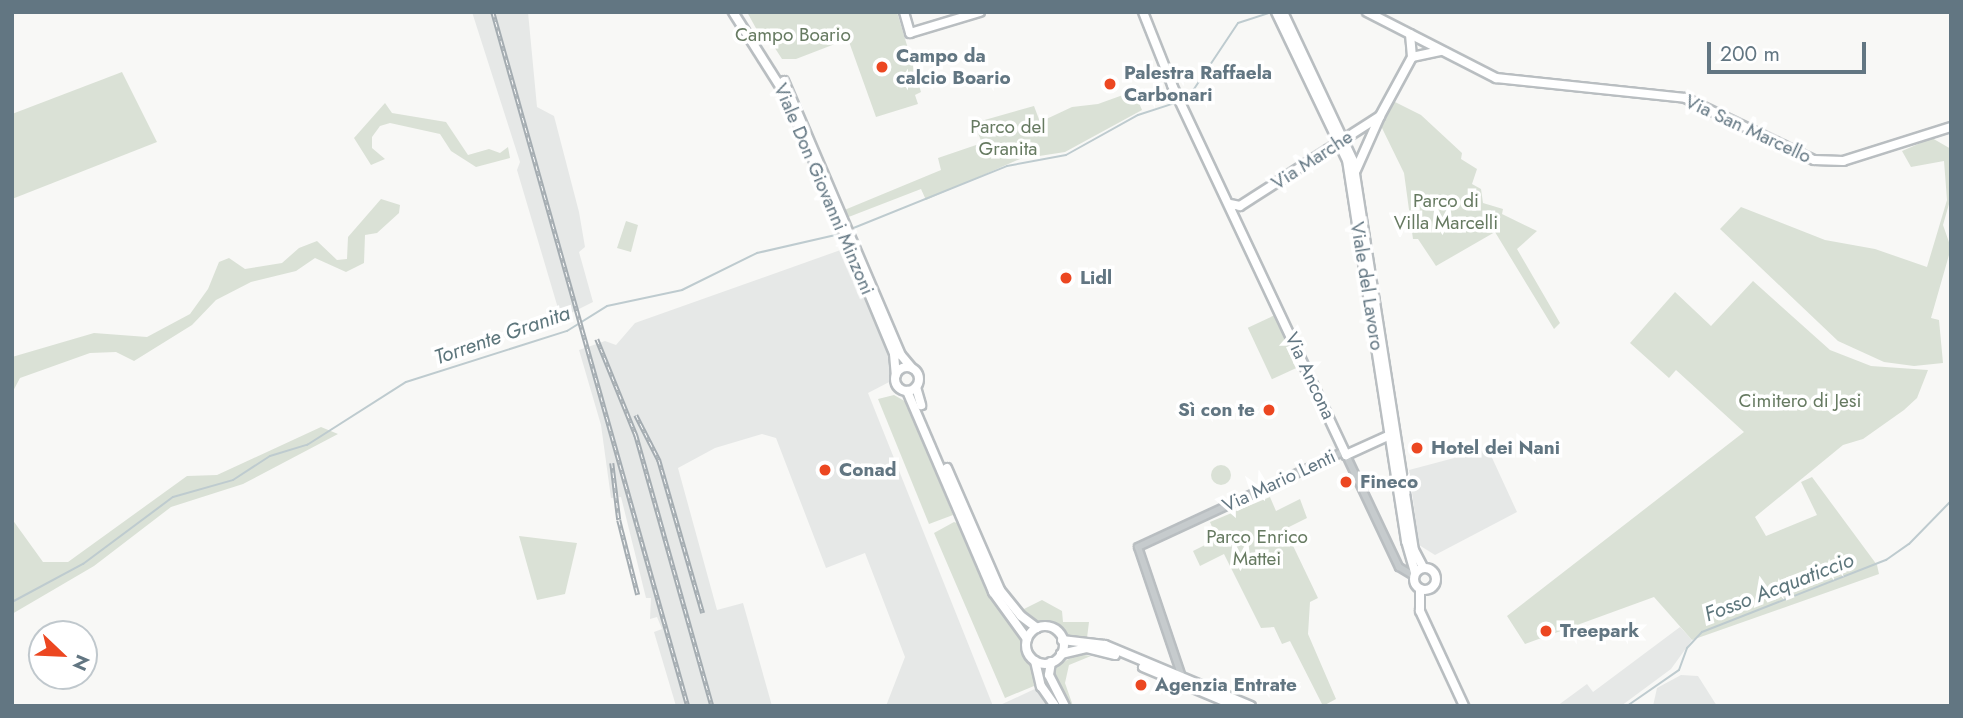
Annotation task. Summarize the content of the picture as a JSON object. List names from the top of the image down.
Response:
{
  "streets": {
    "main road": [
      "Via San Marcello",
      "Via Marche",
      "Viale Don Giovanni Minzoni",
      "Viale del Lavoro",
      "Via Ancona",
      "Via Mario Lenti"
    ]
  },
  "crossings": [
    ["Via San Marcello", "Via Marche"],
    ["Via Marche", "Viale del Lavoro"],
    ["Via Marche", "Via Ancona"],
    ["Viale Don Giovanni Minzoni", "Via Mario Lenti"],
    ["Viale del Lavoro", "Via Ancona"],
    ["Viale del Lavoro", "Via Mario Lenti"],
    ["Via Ancona", "Via Mario Lenti"]
  ],
  "water": ["Torrente Granita", "Fosso Acquaticcio"],
  "parks": [
    "Campo Boario",
    "Parco del Granita",
    "Parco di Villa Marcelli",
    "Cimitero di Jesi",
    "Parco Enrico Mattei"
  ],
  "places": [
    "Campo da calcio Boario",
    "Palestra Raffaela Carbonari",
    "Lidl",
    "Sì con te",
    "Hotel dei Nani",
    "Conad",
    "Fineco",
    "Treepark",
    "Agenzia Entrate"
  ],
  "scale_bar": "200 m",
  "north": "bottom right"
}
